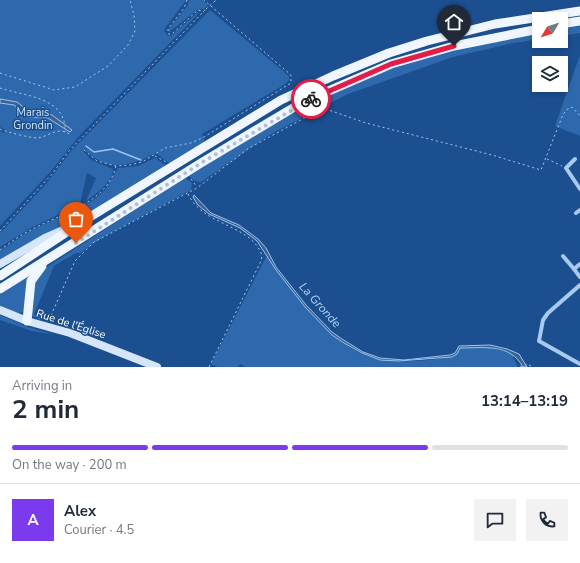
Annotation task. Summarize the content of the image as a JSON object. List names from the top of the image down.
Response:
{
  "streets": {
    "street": ["Rue de l'Église"]
  },
  "water": ["La Gronde"],
  "parks": ["Marais Grondin"],
  "north": "bottom left",
  "page": {
    "heading": ["2 min", "Arriving in", "13:14–13:19"],
    "panel": ["Alex", "Courier · 4.5"],
    "bar": "On the way · 200 m",
    "round": "A"
  }
}
